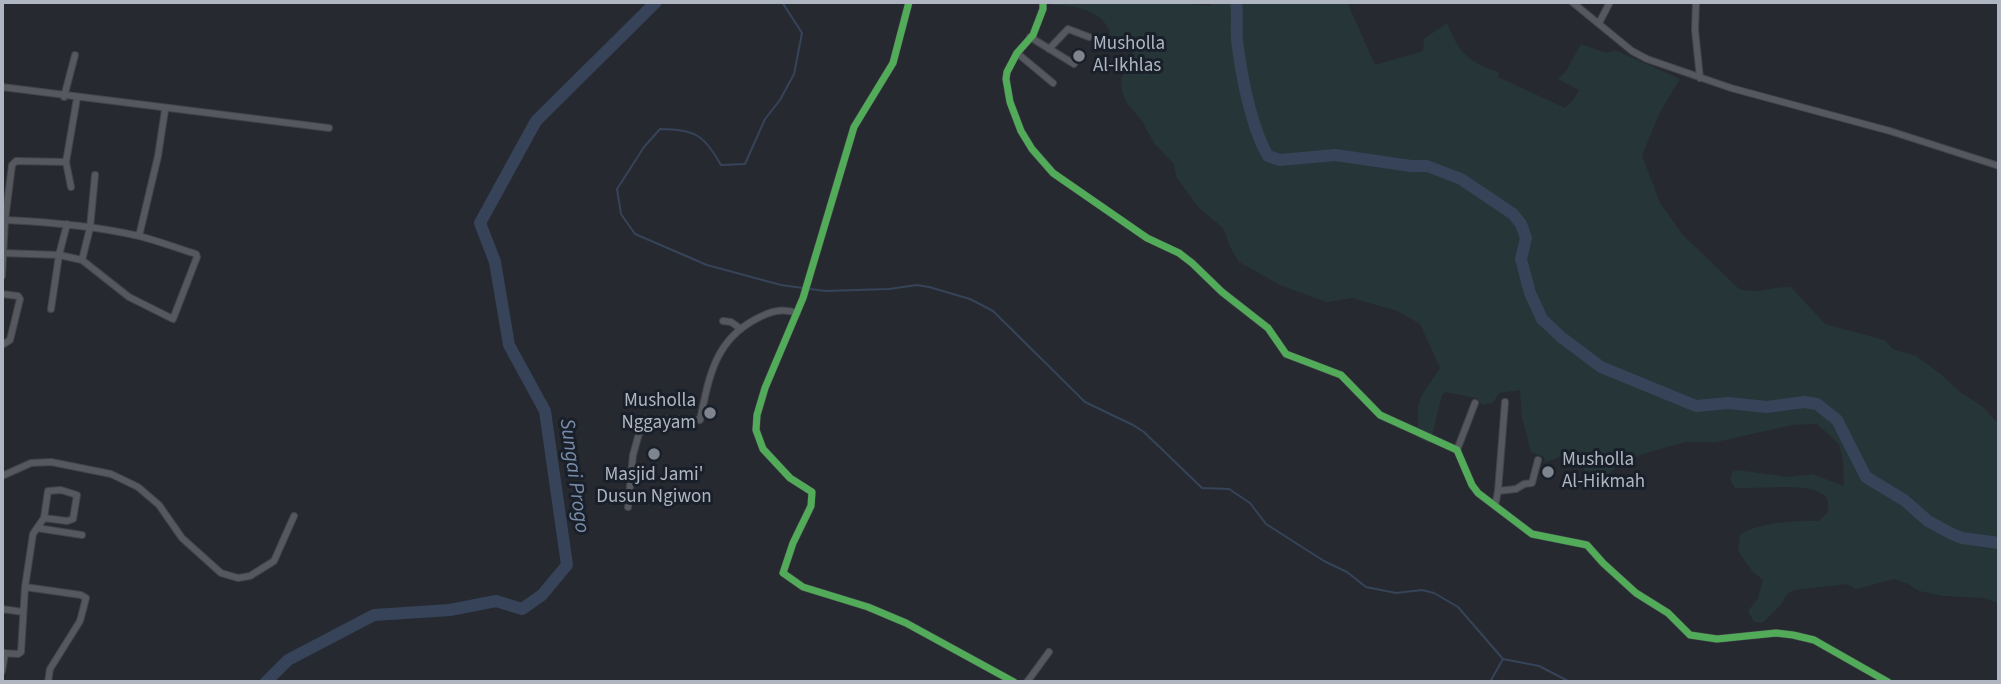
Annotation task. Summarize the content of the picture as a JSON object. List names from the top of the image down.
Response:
{
  "water": ["Sungai Progo"],
  "places": [
    "Musholla Al-Ikhlas",
    "Musholla Nggayam",
    "Masjid Jami' Dusun Ngiwon",
    "Musholla Al-Hikmah"
  ]
}
